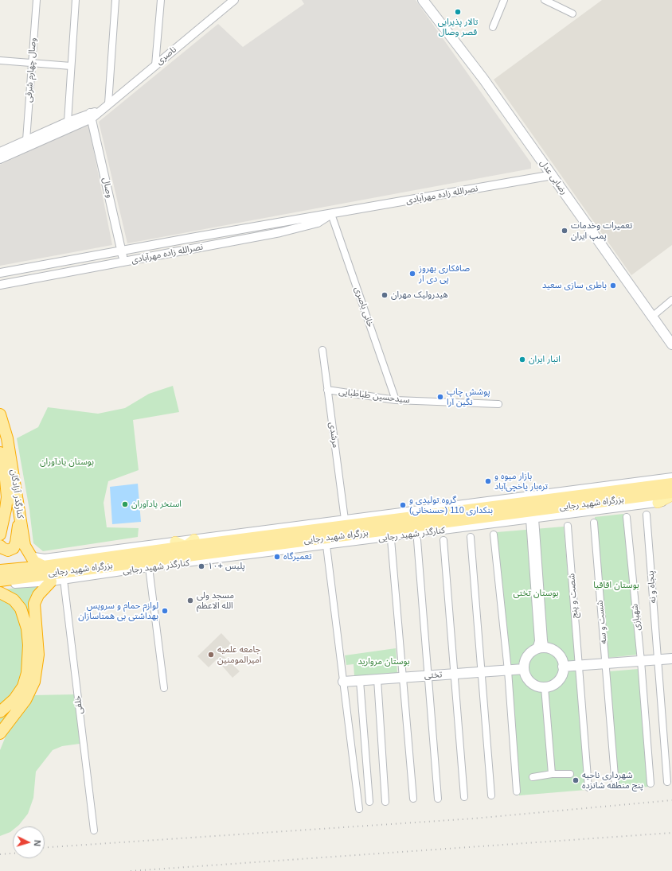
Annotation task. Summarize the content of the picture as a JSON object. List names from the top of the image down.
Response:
{
  "streets": {
    "highway": ["کنارگذر آزادگان", "بزرگراه شهید رجایی"],
    "main road": ["رضایی عدل", "تختی"],
    "street": [
      "ناصری",
      "وصال چهارم شرقی",
      "وصال",
      "نصرالله زاده مهرآبادی",
      "خانی باصری",
      "سیدحسین طباطبایی",
      "مرشدی",
      "کنارگذر شهید رجایی",
      "پنجاه و نه",
      "شصت و پنج",
      "شهبازی",
      "شست و سه",
      "خلفی"
    ]
  },
  "crossings": [
    ["ناصری", "وصال چهارم شرقی"],
    ["ناصری", "وصال"],
    ["رضایی عدل", "نصرالله زاده مهرآبادی"],
    ["وصال", "نصرالله زاده مهرآبادی"],
    ["نصرالله زاده مهرآبادی", "خانی باصری"],
    ["خانی باصری", "سیدحسین طباطبایی"],
    ["سیدحسین طباطبایی", "مرشدی"],
    ["کنارگذر آزادگان", "بزرگراه شهید رجایی"],
    ["بزرگراه شهید رجایی", "کنارگذر شهید رجایی"],
    ["کنارگذر شهید رجایی", "خلفی"]
  ],
  "parks": [
    "بوستان یادآوران",
    "بوستان اقاقیا",
    "بوستان تختی",
    "بوستان مروارید"
  ],
  "places": [
    "تالار پذیرایی قصر وصال",
    "تعمیرات وخدمات پمپ ایران",
    "صافکاری بهروز پی دی ار",
    "باطری سازی سعید",
    "هیدرولیک مهران",
    "انبار ایران",
    "پوشش چاپ نگین آرا",
    "بازار میوه و تره‌بار یاخچی‌آباد",
    "استخر یادآوران",
    "گروه تولیدی و بنکداری 110 (حسنخانی)",
    "تعمیرگاه",
    "پلیس +۱۰",
    "مسجد ولی الله الاعظم",
    "لوازم حمام و سرویس بهداشتی بی همتاسازان",
    "جامعه علمیه امیرالمومنین",
    "شهرداری ناحیه پنج منطقه شانزده"
  ],
  "north": "right"
}
